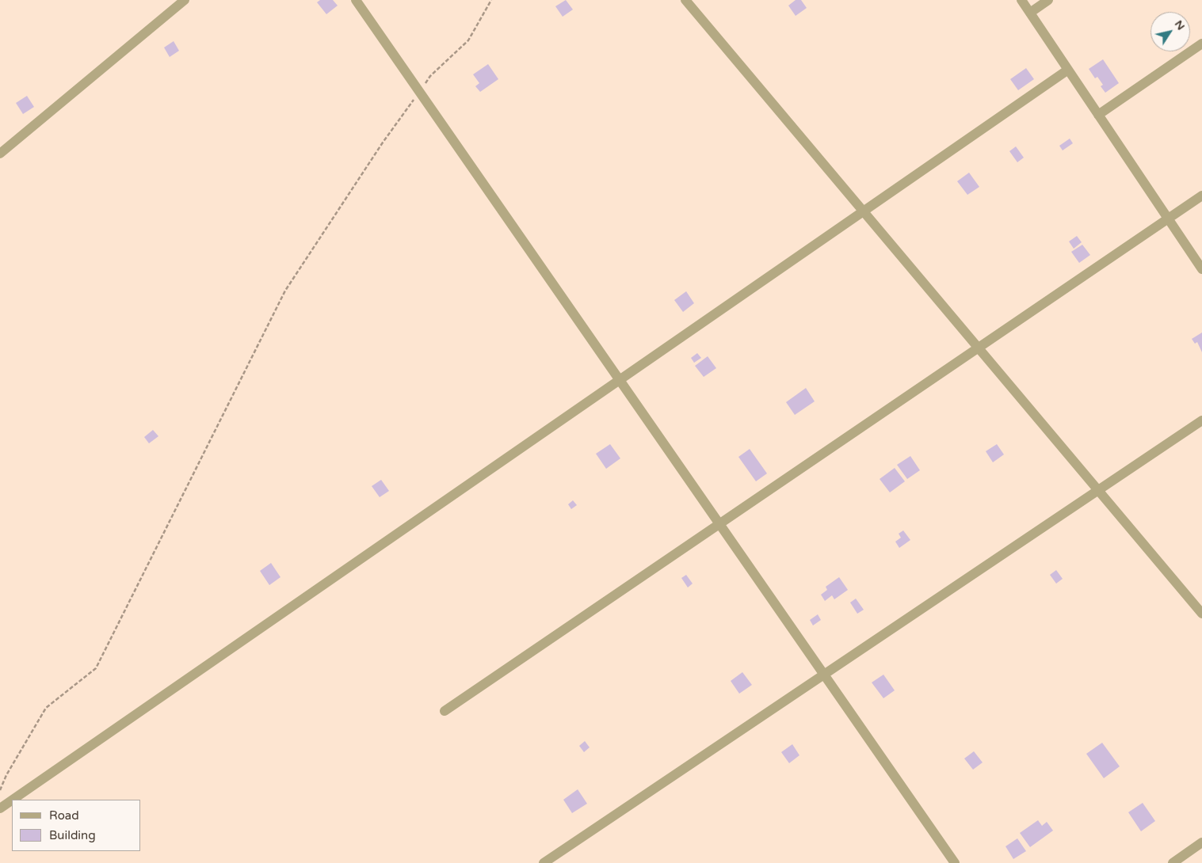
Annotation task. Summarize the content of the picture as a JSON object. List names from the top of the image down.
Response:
{
  "legend": ["Road", "Building"],
  "north": "top right"
}
